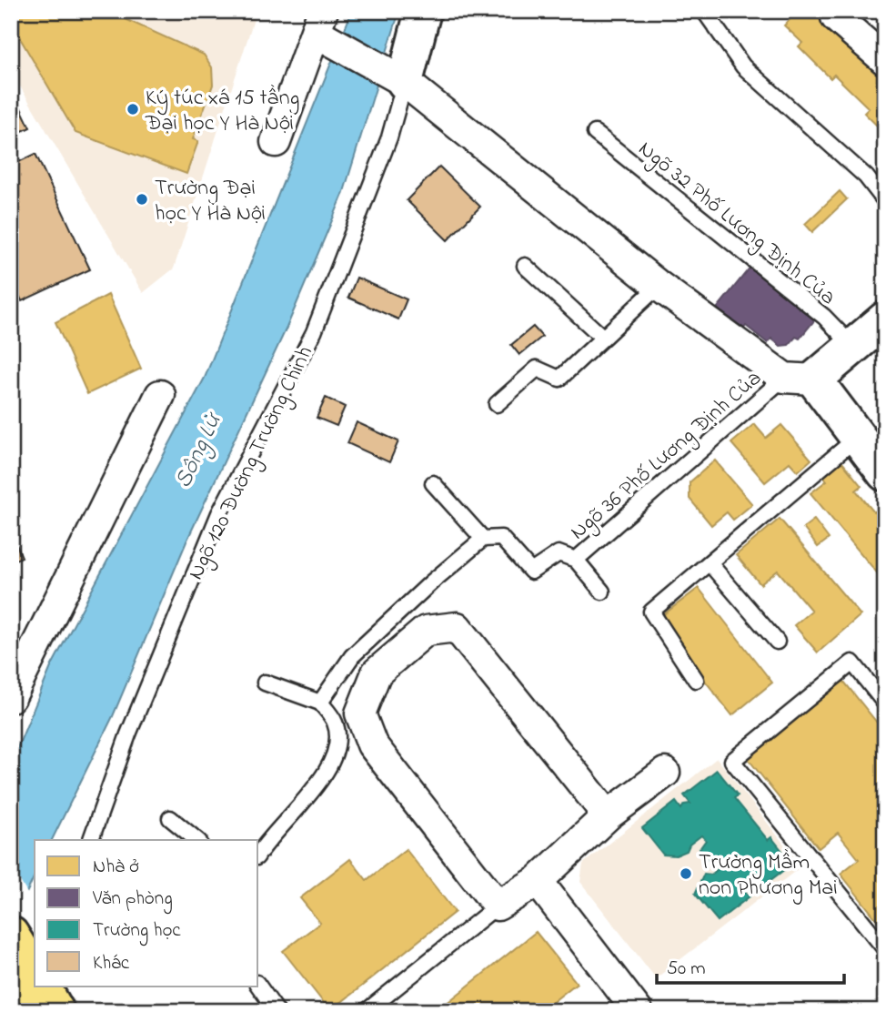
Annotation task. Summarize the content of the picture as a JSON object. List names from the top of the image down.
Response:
{
  "streets": {
    "street": ["Ngõ 120 Đường Trường Chinh"],
    "lane": ["Ngõ 32 Phố Lương Định Của", "Ngõ 36 Phố Lương Định Của"]
  },
  "water": ["Sông Lừ"],
  "places": ["Ký túc xá 15 tầng Đại học Y Hà Nội", "Trường Đại học Y Hà Nội", "Trường Mầm non Phương Mai"],
  "legend": [
    "Nhà ở",
    "Văn phòng",
    "Trường học",
    "Khác"
  ],
  "scale_bar": "50 m"
}
